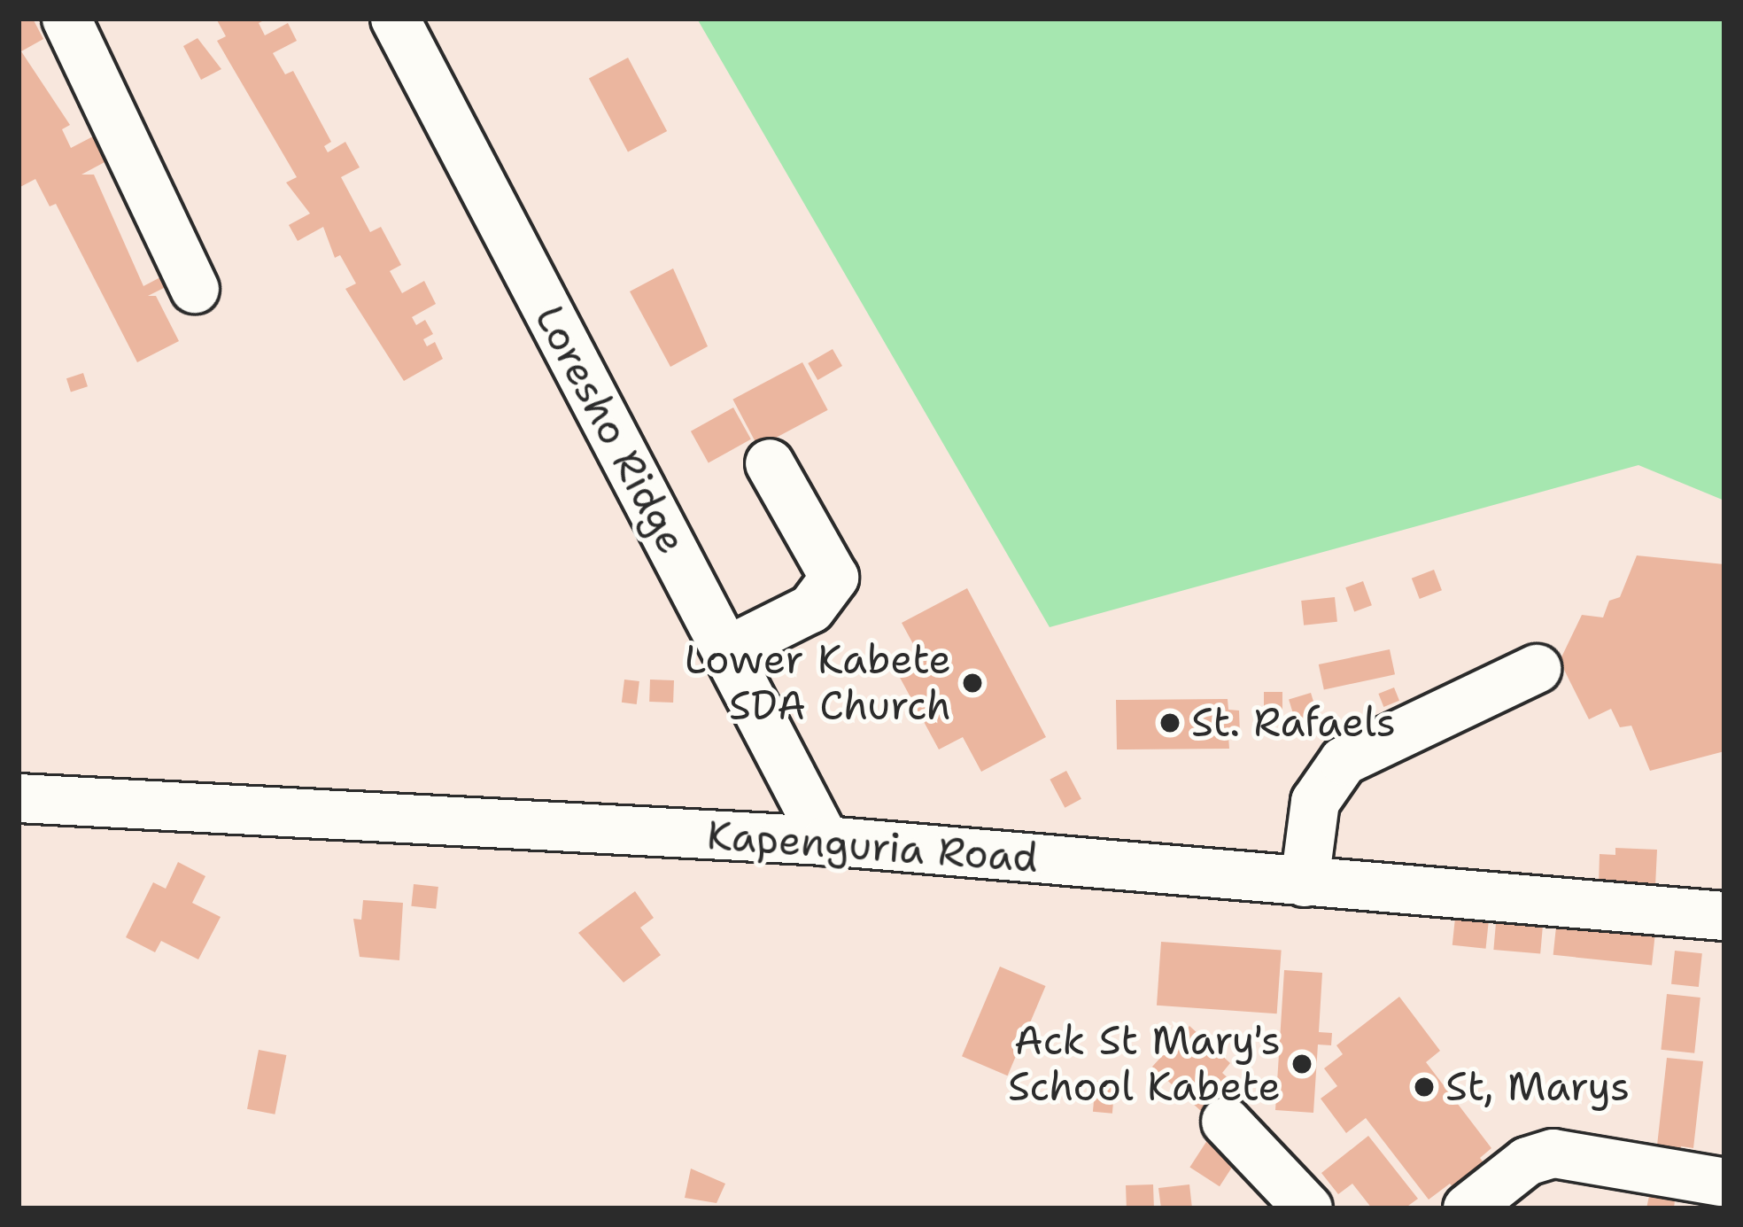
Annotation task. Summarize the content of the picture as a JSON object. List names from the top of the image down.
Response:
{
  "streets": {
    "street": ["Loresho Ridge", "Kapenguria Road"]
  },
  "crossings": [
    ["Loresho Ridge", "Kapenguria Road"]
  ],
  "places": [
    "Lower Kabete SDA Church",
    "St. Rafaels",
    "Ack St Mary's School Kabete",
    "St, Marys"
  ]
}
